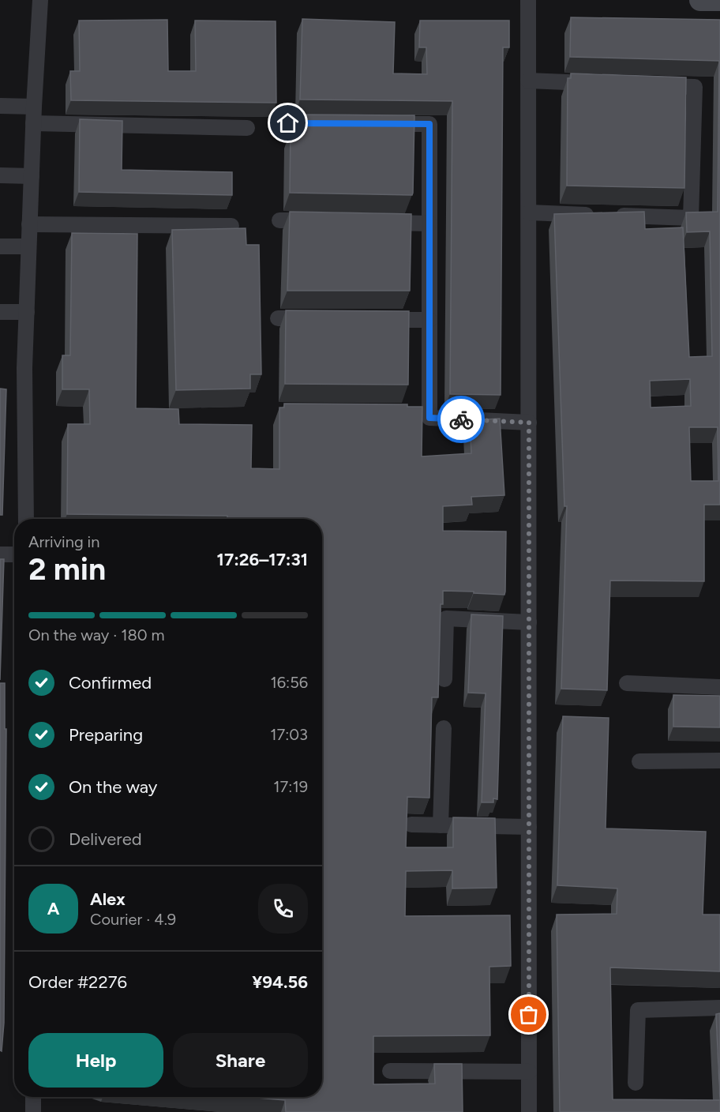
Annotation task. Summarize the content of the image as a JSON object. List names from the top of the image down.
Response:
{
  "page": {
    "heading": ["2 min", "Arriving in", "17:26–17:31"],
    "panel": [
      "Alex",
      "Courier · 4.9",
      "Order #2276",
      "¥94.56"
    ],
    "bar": "On the way · 180 m",
    "list": [
      ["Confirmed", "16:56"],
      ["Preparing", "17:03"],
      ["On the way", "17:19"],
      "Delivered"
    ],
    "round": "A",
    "buttons": ["Help", "Share"]
  }
}
